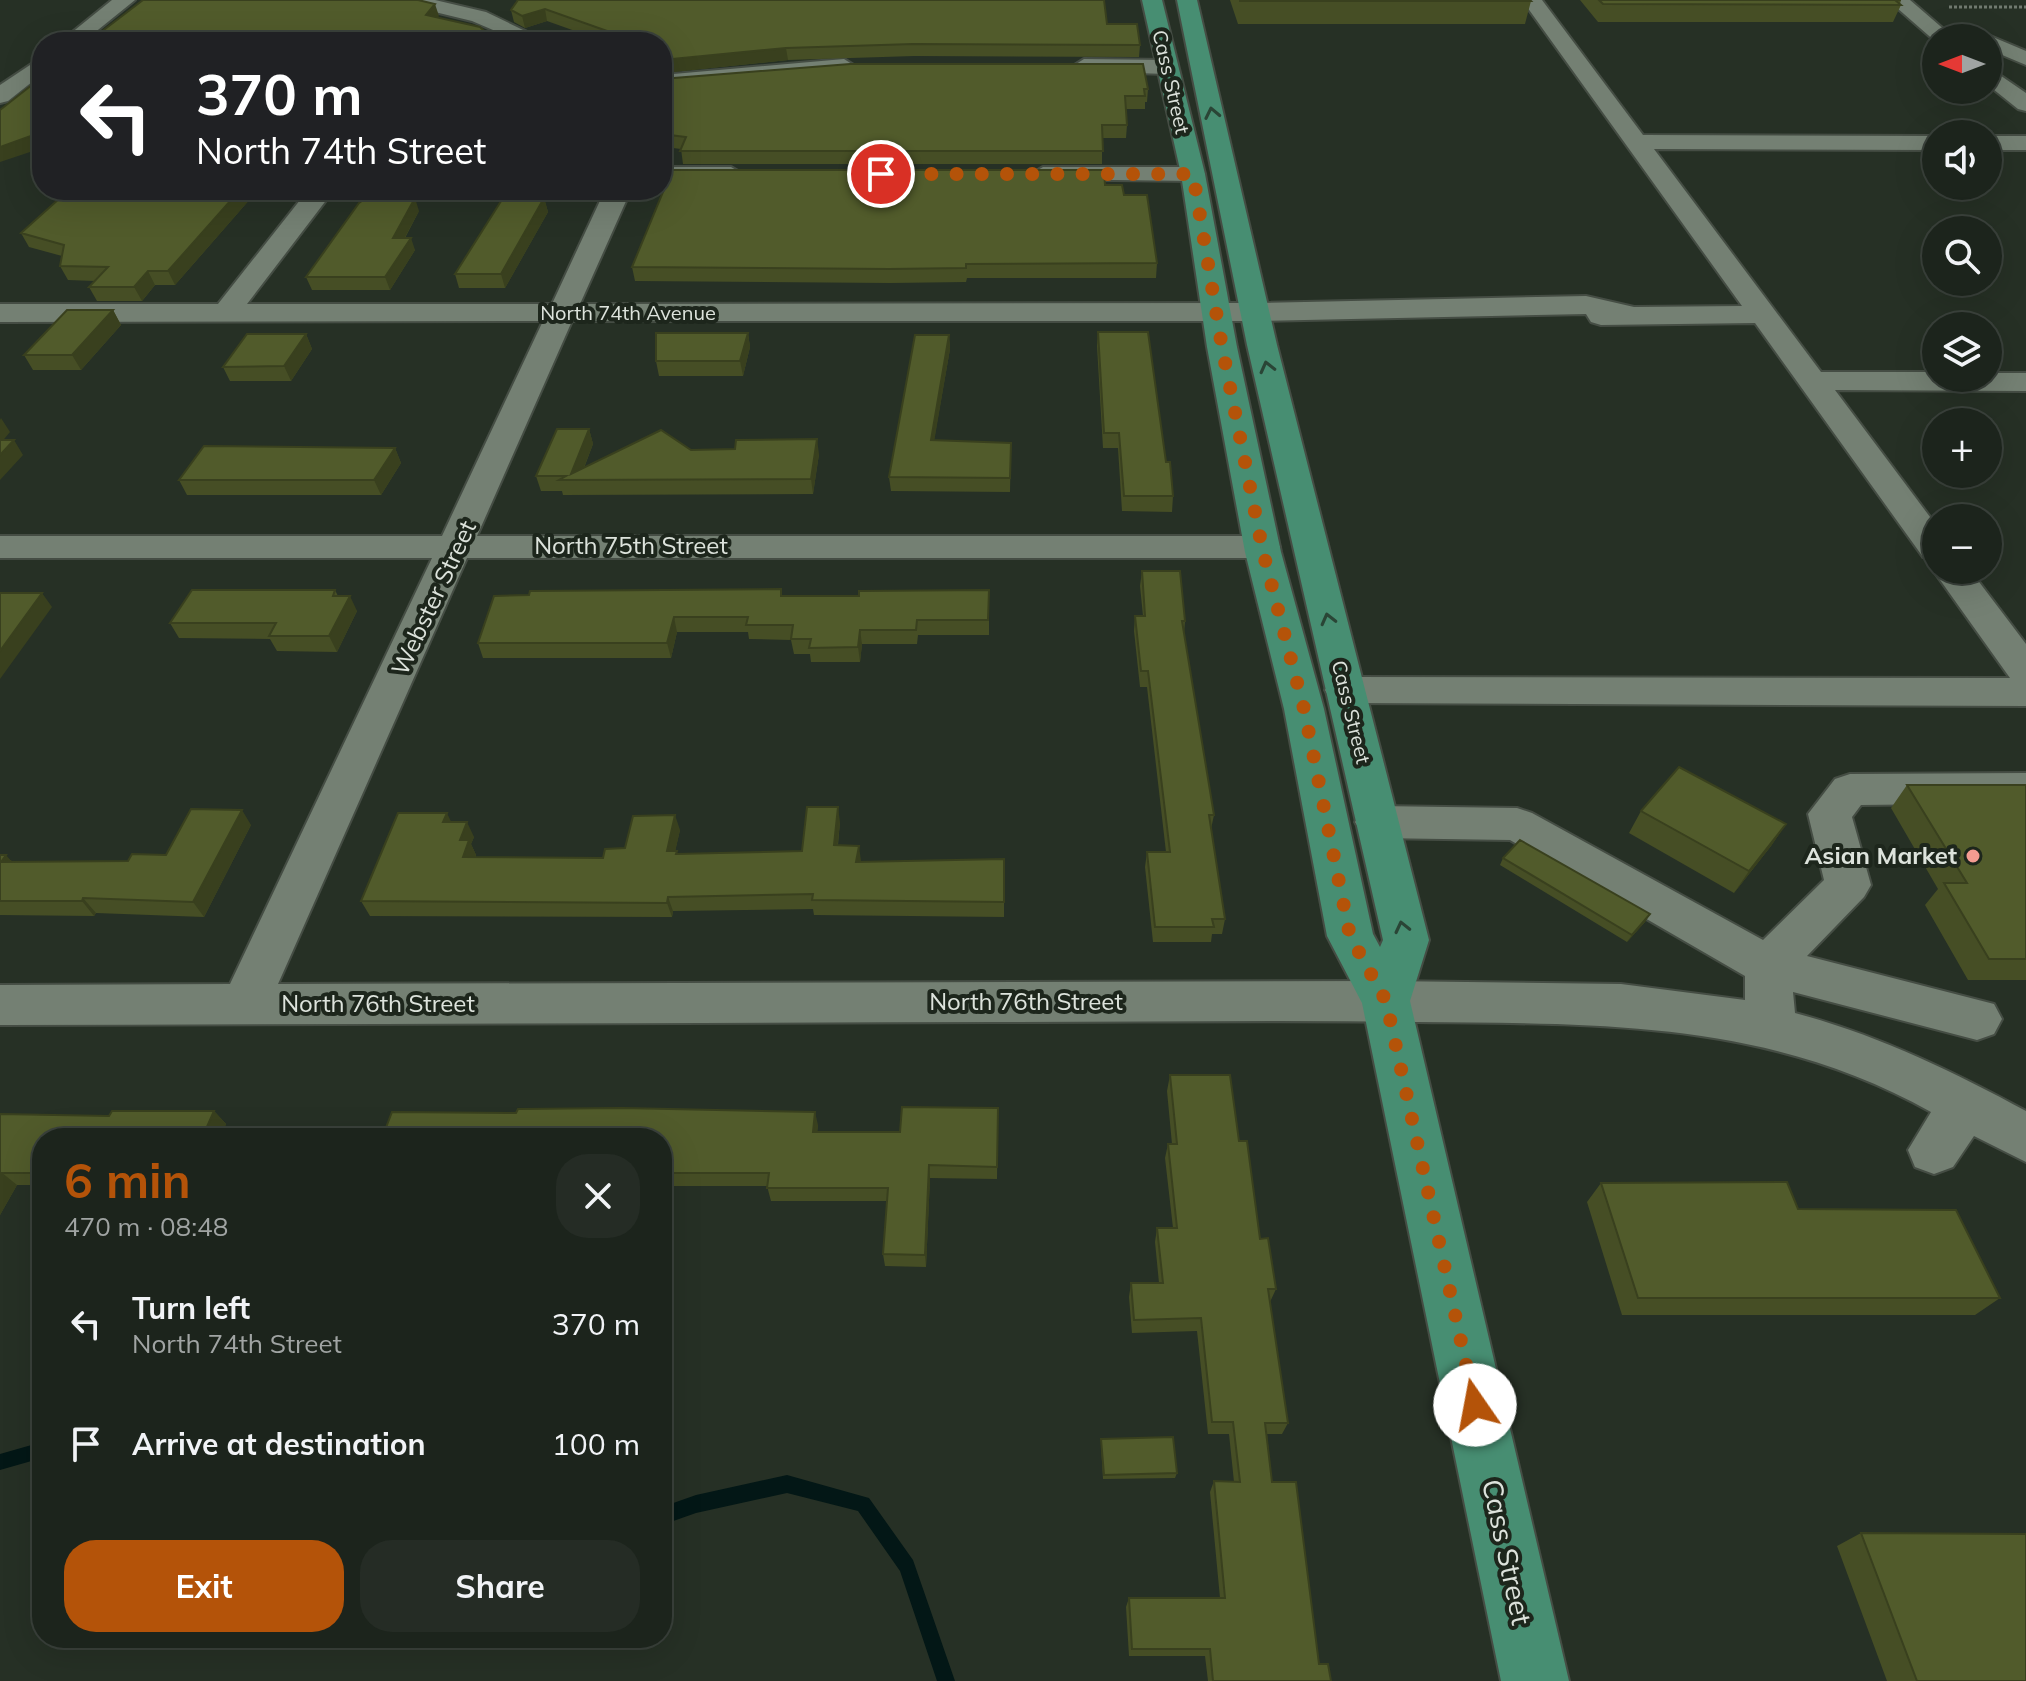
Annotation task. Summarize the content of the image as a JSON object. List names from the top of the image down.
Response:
{
  "streets": {
    "main road": ["Cass Street"],
    "street": [
      "North 74th Avenue",
      "North 75th Street",
      "Webster Street",
      "North 76th Street"
    ]
  },
  "crossings": [
    ["Cass Street", "North 74th Avenue"],
    ["Cass Street", "North 75th Street"],
    ["Cass Street", "North 76th Street"],
    ["North 74th Avenue", "Webster Street"],
    ["North 75th Street", "Webster Street"],
    ["Webster Street", "North 76th Street"]
  ],
  "places": ["Asian Market"],
  "north": "left",
  "page": {
    "map_buttons": ["+", "−"],
    "turn": ["370 m", "North 74th Street"],
    "heading": ["6 min", "470 m · 08:48"],
    "list": [
      {
        "name": "Turn left",
        "note": "North 74th Street",
        "value": "370 m"
      },
      {
        "name": "Arrive at destination",
        "value": "100 m"
      }
    ],
    "buttons": ["Exit", "Share"]
  }
}
